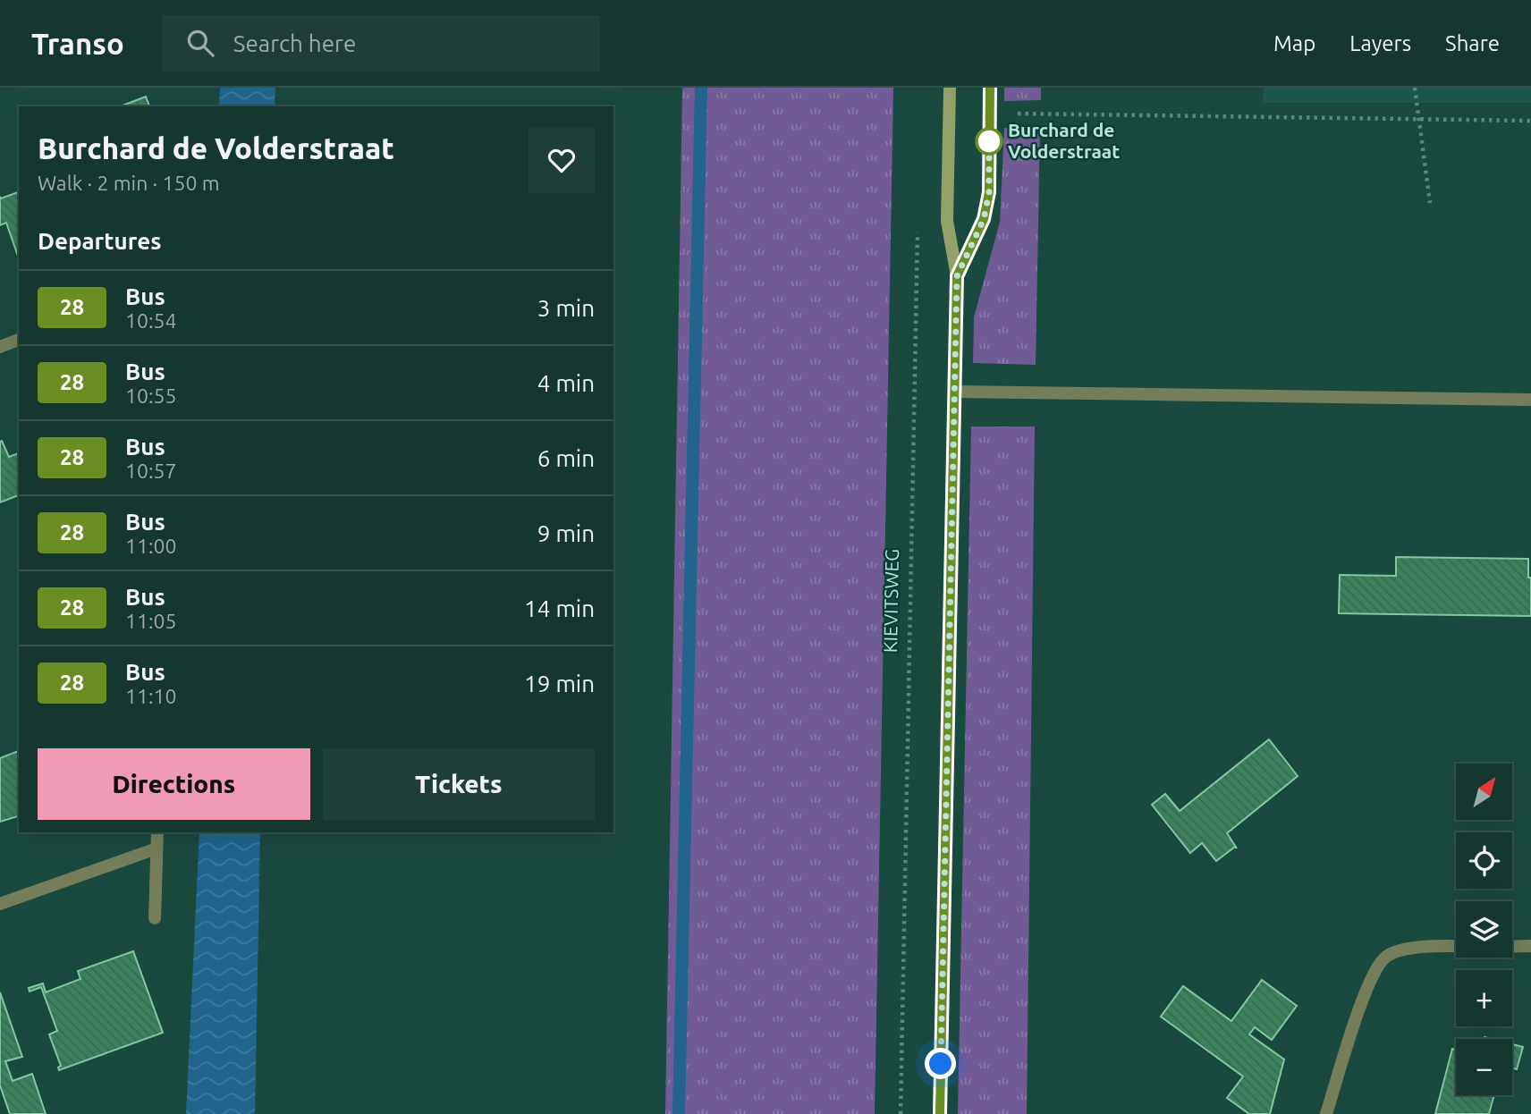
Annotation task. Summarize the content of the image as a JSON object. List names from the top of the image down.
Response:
{
  "streets": {
    "path": ["KIEVITSWEG"]
  },
  "places": ["Burchard de Volderstraat"],
  "lines": ["bus line 28"],
  "north": "top right",
  "page": {
    "header": "Transo",
    "search": "Search here",
    "nav": ["Map", "Layers", "Share"],
    "heading": [
      ["Burchard de Volderstraat", "Walk · 2 min · 150 m"],
      "Departures"
    ],
    "list": [
      {
        "mark": "28",
        "name": "Bus",
        "note": "10:54",
        "value": "3 min"
      },
      {
        "mark": "28",
        "name": "Bus",
        "note": "10:55",
        "value": "4 min"
      },
      {
        "mark": "28",
        "name": "Bus",
        "note": "10:57",
        "value": "6 min"
      },
      {
        "mark": "28",
        "name": "Bus",
        "note": "11:00",
        "value": "9 min"
      },
      {
        "mark": "28",
        "name": "Bus",
        "note": "11:05",
        "value": "14 min"
      },
      {
        "mark": "28",
        "name": "Bus",
        "note": "11:10",
        "value": "19 min"
      }
    ],
    "buttons": ["Directions", "Tickets"],
    "map_buttons": ["+", "−"]
  }
}
